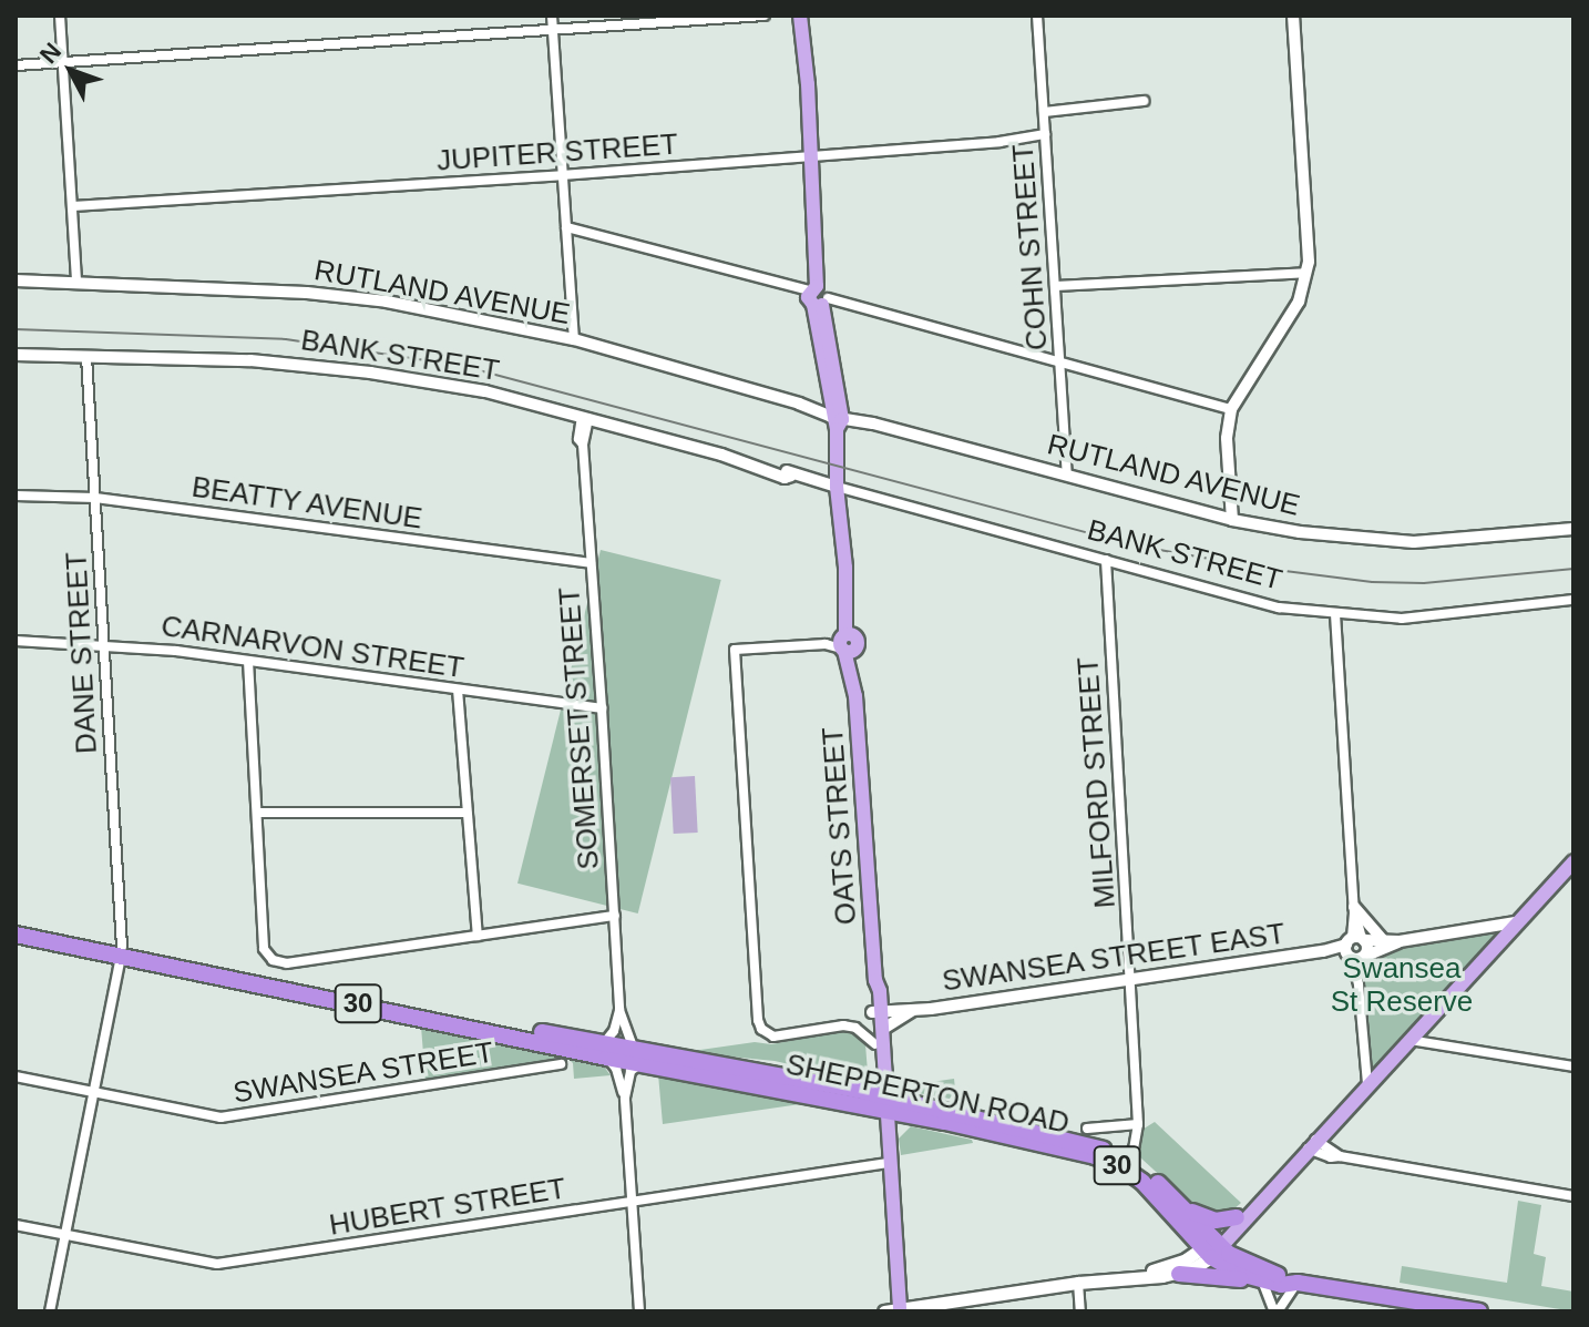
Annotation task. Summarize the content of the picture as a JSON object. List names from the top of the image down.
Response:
{
  "streets": {
    "highway": ["30", "SHEPPERTON ROAD"],
    "main road": ["OATS STREET"],
    "street": [
      "JUPITER STREET",
      "COHN STREET",
      "RUTLAND AVENUE",
      "BANK STREET",
      "BEATTY AVENUE",
      "CARNARVON STREET",
      "DANE STREET",
      "SOMERSET STREET",
      "MILFORD STREET",
      "SWANSEA STREET EAST",
      "SWANSEA STREET",
      "HUBERT STREET"
    ]
  },
  "crossings": [
    ["JUPITER STREET", "COHN STREET"],
    ["JUPITER STREET", "OATS STREET"],
    ["COHN STREET", "RUTLAND AVENUE"],
    ["RUTLAND AVENUE", "OATS STREET"],
    ["BANK STREET", "DANE STREET"],
    ["BANK STREET", "SOMERSET STREET"],
    ["BANK STREET", "MILFORD STREET"],
    ["BANK STREET", "OATS STREET"],
    ["BEATTY AVENUE", "DANE STREET"],
    ["BEATTY AVENUE", "SOMERSET STREET"],
    ["CARNARVON STREET", "DANE STREET"],
    ["CARNARVON STREET", "SOMERSET STREET"],
    ["DANE STREET", "SWANSEA STREET"],
    ["DANE STREET", "SHEPPERTON ROAD"],
    ["DANE STREET", "HUBERT STREET"],
    ["SOMERSET STREET", "SHEPPERTON ROAD"],
    ["MILFORD STREET", "SWANSEA STREET EAST"],
    ["MILFORD STREET", "SHEPPERTON ROAD"],
    ["OATS STREET", "SWANSEA STREET EAST"],
    ["OATS STREET", "SHEPPERTON ROAD"],
    ["OATS STREET", "HUBERT STREET"],
    ["30", "SHEPPERTON ROAD"]
  ],
  "parks": ["Swansea St Reserve"],
  "north": "top left"
}
